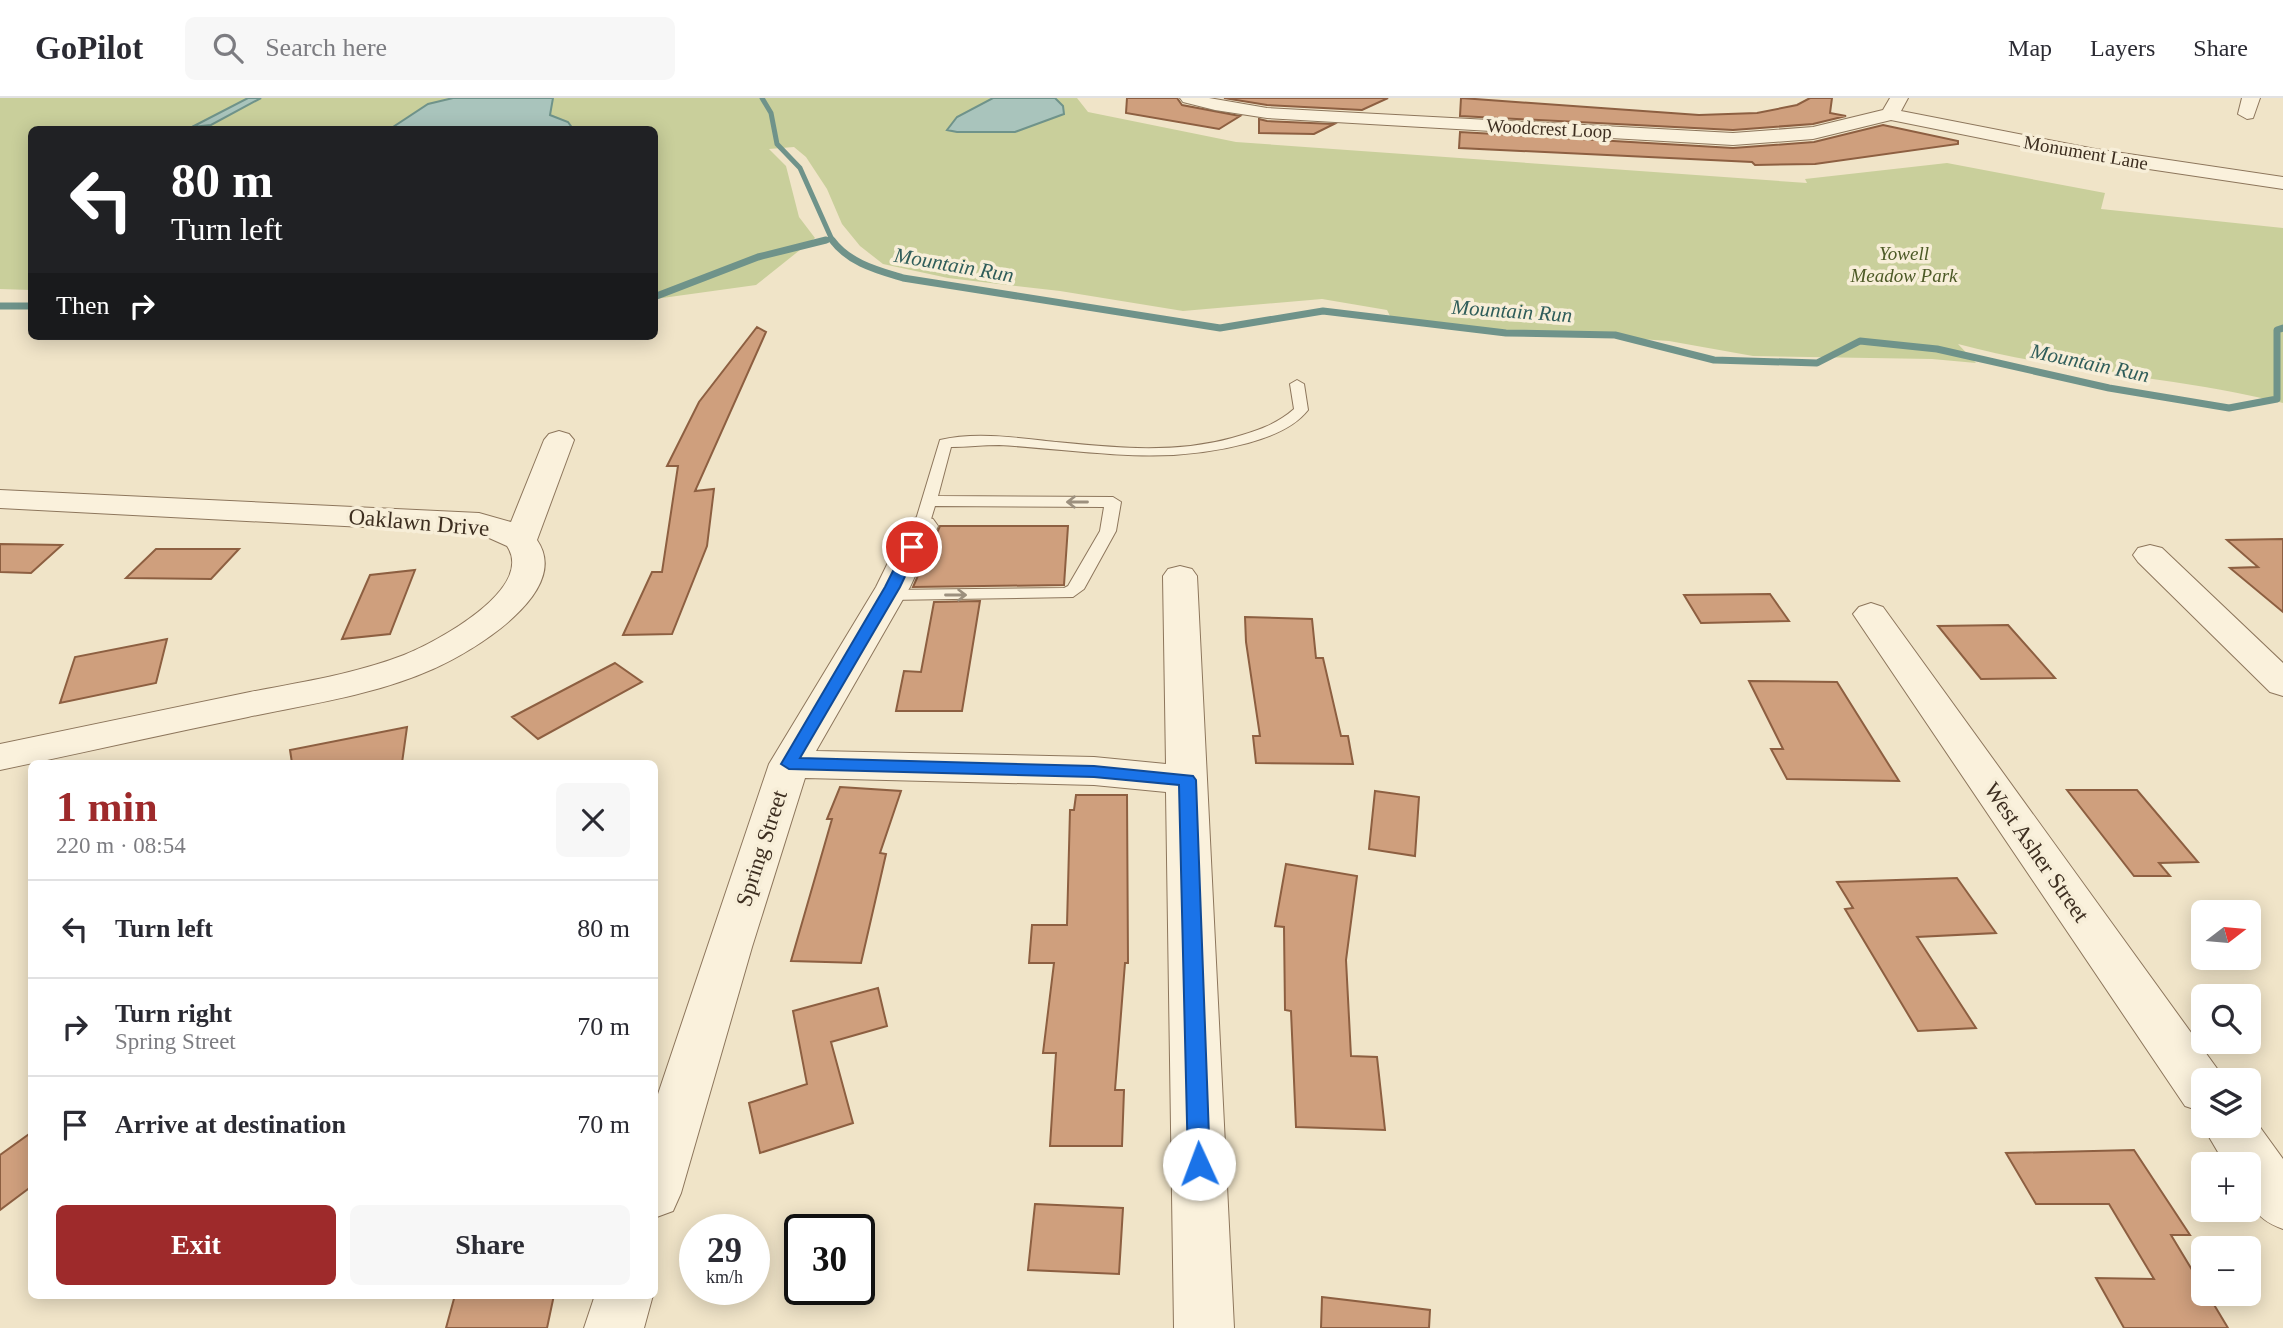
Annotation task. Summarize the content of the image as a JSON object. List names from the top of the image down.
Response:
{
  "streets": {
    "street": [
      "Woodcrest Loop",
      "Monument Lane",
      "Oaklawn Drive",
      "Spring Street",
      "West Asher Street"
    ]
  },
  "crossings": [
    ["Woodcrest Loop", "Monument Lane"]
  ],
  "water": ["Mountain Run"],
  "parks": ["Yowell Meadow Park"],
  "north": "right",
  "page": {
    "header": "GoPilot",
    "search": "Search here",
    "nav": ["Map", "Layers", "Share"],
    "turn": ["80 m", "Turn left"],
    "then": "Then",
    "heading": ["1 min", "220 m · 08:54"],
    "list": [
      {
        "name": "Turn left",
        "value": "80 m"
      },
      {
        "name": "Turn right",
        "note": "Spring Street",
        "value": "70 m"
      },
      {
        "name": "Arrive at destination",
        "value": "70 m"
      }
    ],
    "map_buttons": ["+", "−"],
    "buttons": ["Exit", "Share"],
    "speed": "29 km/h",
    "limit": "30"
  }
}
